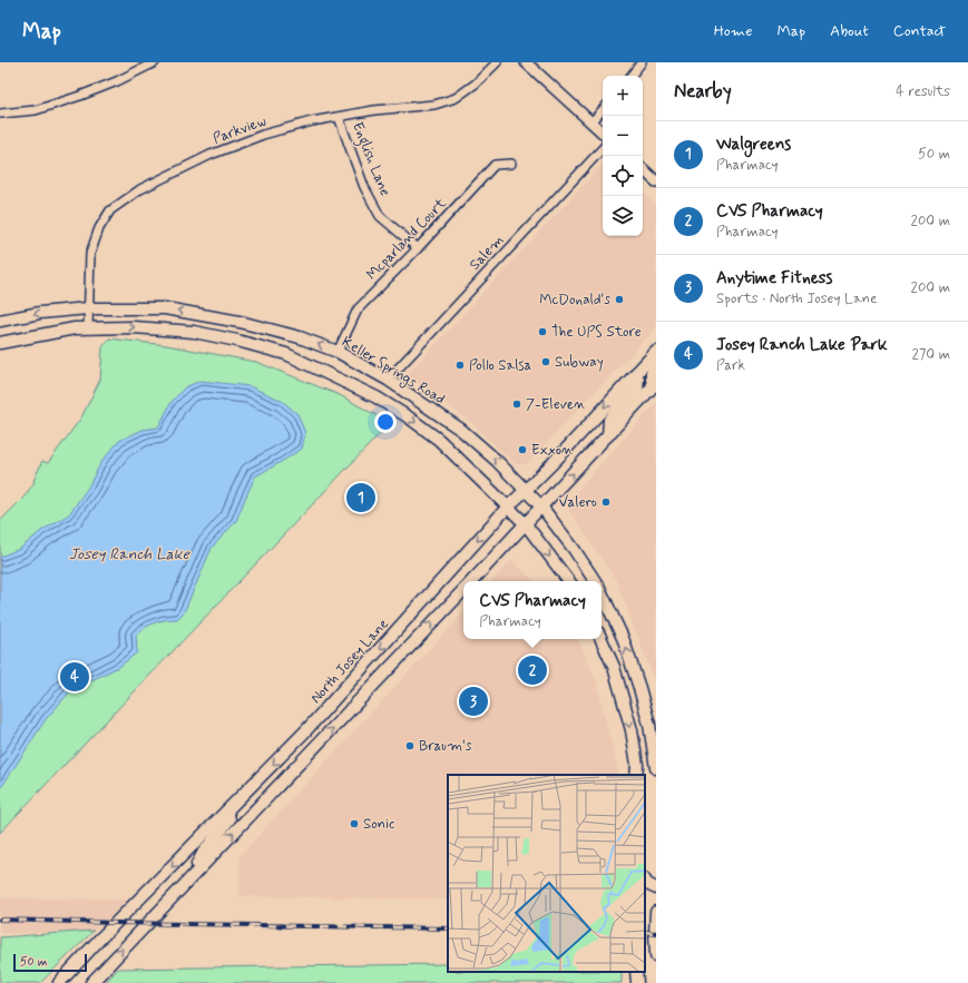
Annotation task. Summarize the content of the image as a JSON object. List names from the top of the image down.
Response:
{
  "streets": {
    "main road": ["Keller Springs Road", "North Josey Lane"],
    "street": [
      "Parkview",
      "English Lane",
      "Mcparland Court",
      "Salem"
    ]
  },
  "crossings": [
    ["Parkview", "English Lane"],
    ["Parkview", "Keller Springs Road"],
    ["English Lane", "Mcparland Court"],
    ["Mcparland Court", "Keller Springs Road"],
    ["Salem", "Keller Springs Road"],
    ["Keller Springs Road", "North Josey Lane"]
  ],
  "water": ["Josey Ranch Lake"],
  "places": [
    "McDonald's",
    "The UPS Store",
    "Subway",
    "Pollo Salsa",
    "7-Eleven",
    "Exxon",
    "Valero",
    "Braum's",
    "Sonic"
  ],
  "scale_bar": "50 m",
  "page": {
    "header": "Map",
    "nav": [
      "Home",
      "Map",
      "About",
      "Contact"
    ],
    "heading": ["Nearby", "4 results"],
    "map_buttons": ["+", "−"],
    "list": [
      {
        "mark": "1",
        "name": "Walgreens",
        "note": "Pharmacy",
        "value": "50 m"
      },
      {
        "mark": "2",
        "name": "CVS Pharmacy",
        "note": "Pharmacy",
        "value": "200 m"
      },
      {
        "mark": "3",
        "name": "Anytime Fitness",
        "note": "Sports · North Josey Lane",
        "value": "200 m"
      },
      {
        "mark": "4",
        "name": "Josey Ranch Lake Park",
        "note": "Park",
        "value": "270 m"
      }
    ],
    "pins": [
      "1",
      "2",
      "4",
      "3"
    ],
    "popup": ["CVS Pharmacy", "Pharmacy"],
    "scale": "50 m"
  }
}
